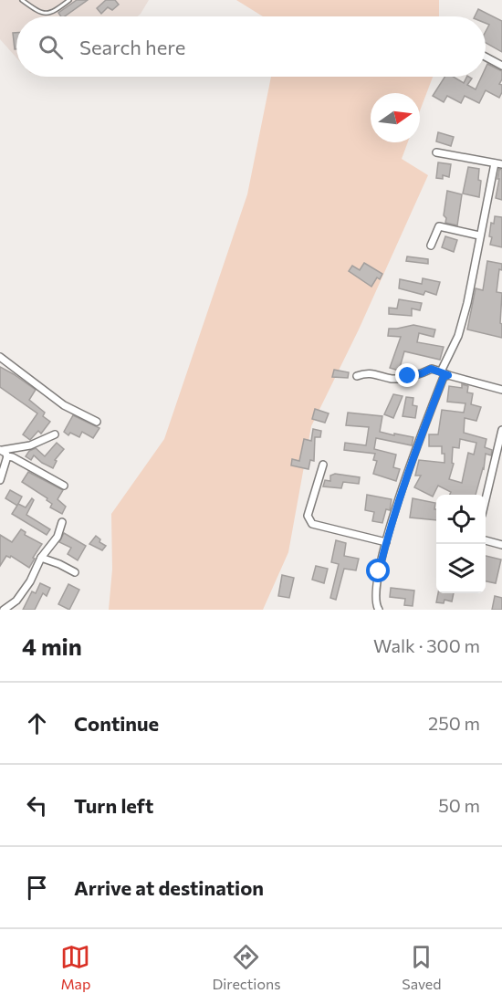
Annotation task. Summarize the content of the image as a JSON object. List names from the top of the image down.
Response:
{
  "north": "right",
  "page": {
    "search": "Search here",
    "heading": ["4 min", "Walk · 300 m"],
    "list": [
      ["Continue", "250 m"],
      ["Turn left", "50 m"],
      "Arrive at destination"
    ],
    "nav": ["Map", "Directions", "Saved"]
  }
}
